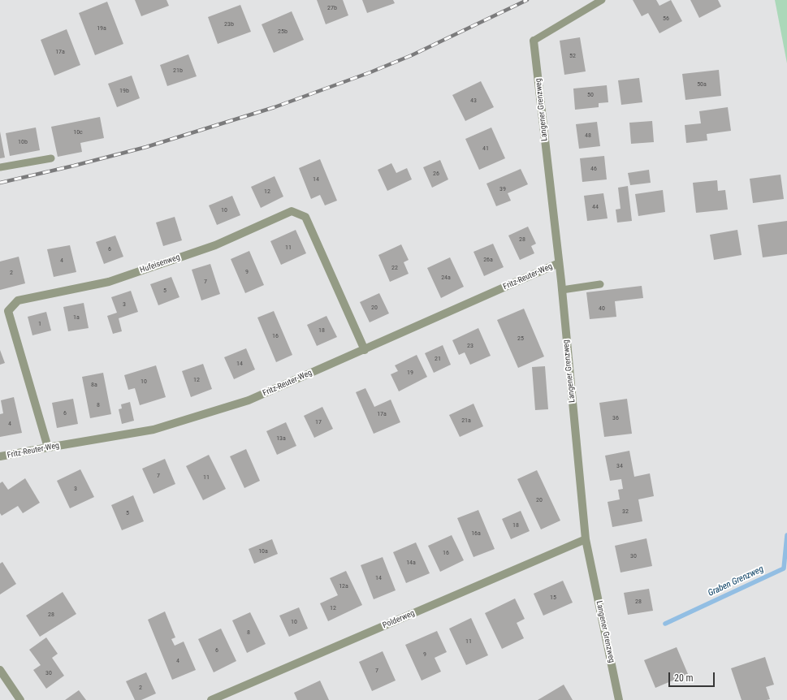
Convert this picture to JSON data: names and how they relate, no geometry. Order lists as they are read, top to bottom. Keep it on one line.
{"streets":{"street":["Langener Grenzweg","Hufeisenweg","Fritz-Reuter-Weg","Polderweg"]},"crossings":[["Langener Grenzweg","Fritz-Reuter-Weg"],["Langener Grenzweg","Polderweg"],["Hufeisenweg","Fritz-Reuter-Weg"]],"water":["Graben Grenzweg"],"house_numbers":["27b","56","23b","19a","25b","17a","52","21b","50a","19b","50","43","10c","48","10b","41","46","26","14","39","12","44","10","28","11","6","26a","4","22","9","2","24a","7","5","3","20","40","1a","1","18","16","25","23","21","14","19","12","10","8a","8","6","17a","36","21a","17","4","13a","34","7","11","3","20","32","5","18","16a","10a","16","30","14a","14","12a","15","28","12","28","10","8","11","6","9","4","7","30","2"],"scale_bar":"20 m"}
